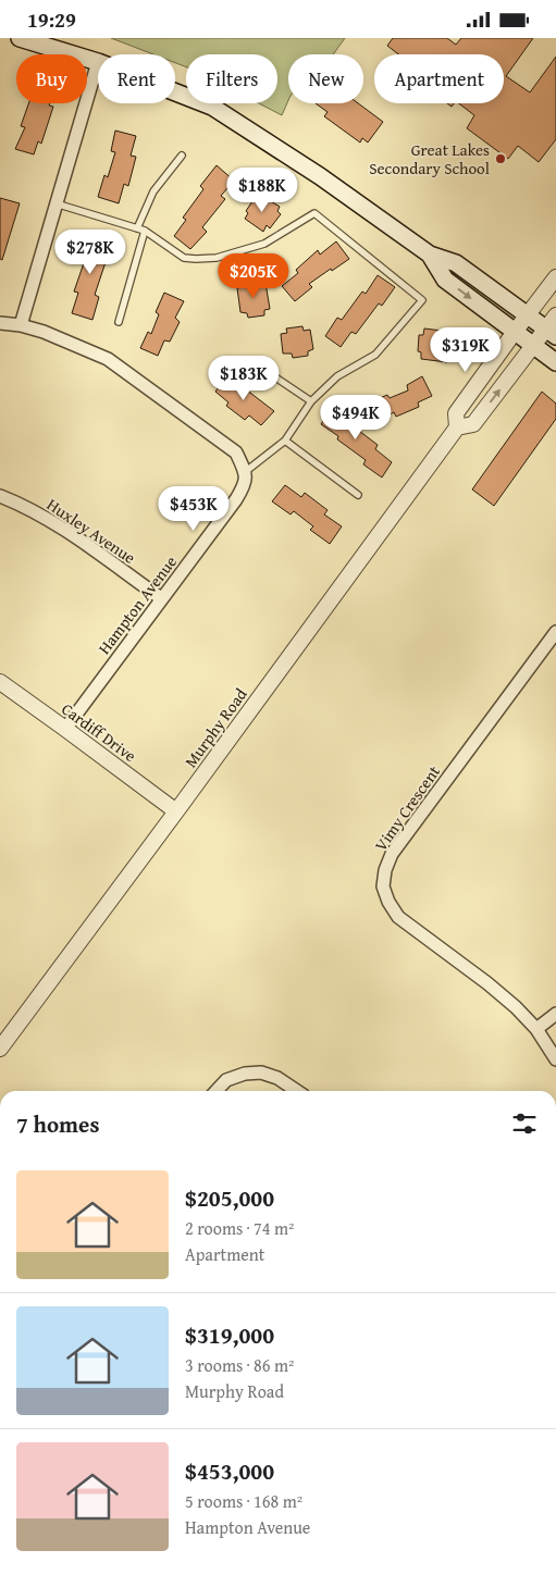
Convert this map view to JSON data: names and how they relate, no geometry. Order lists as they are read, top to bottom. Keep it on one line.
{"streets":{"street":["Huxley Avenue","Hampton Avenue","Murphy Road","Cardiff Drive","Vimy Crescent"]},"crossings":[["Huxley Avenue","Hampton Avenue"],["Hampton Avenue","Cardiff Drive"],["Murphy Road","Cardiff Drive"]],"places":["Great Lakes Secondary School"],"page":{"status":"19:29","chip":["Buy","Rent","Filters","New","Apartment"],"price":["$188K","$278K","$205K","$319K","$183K","$494K","$453K"],"heading":"7 homes","list":[{"name":"$205,000","note":"2 rooms · 74 m² · Apartment"},{"name":"$319,000","note":"3 rooms · 86 m² · Murphy Road"},{"name":"$453,000","note":"5 rooms · 168 m² · Hampton Avenue"}]}}
